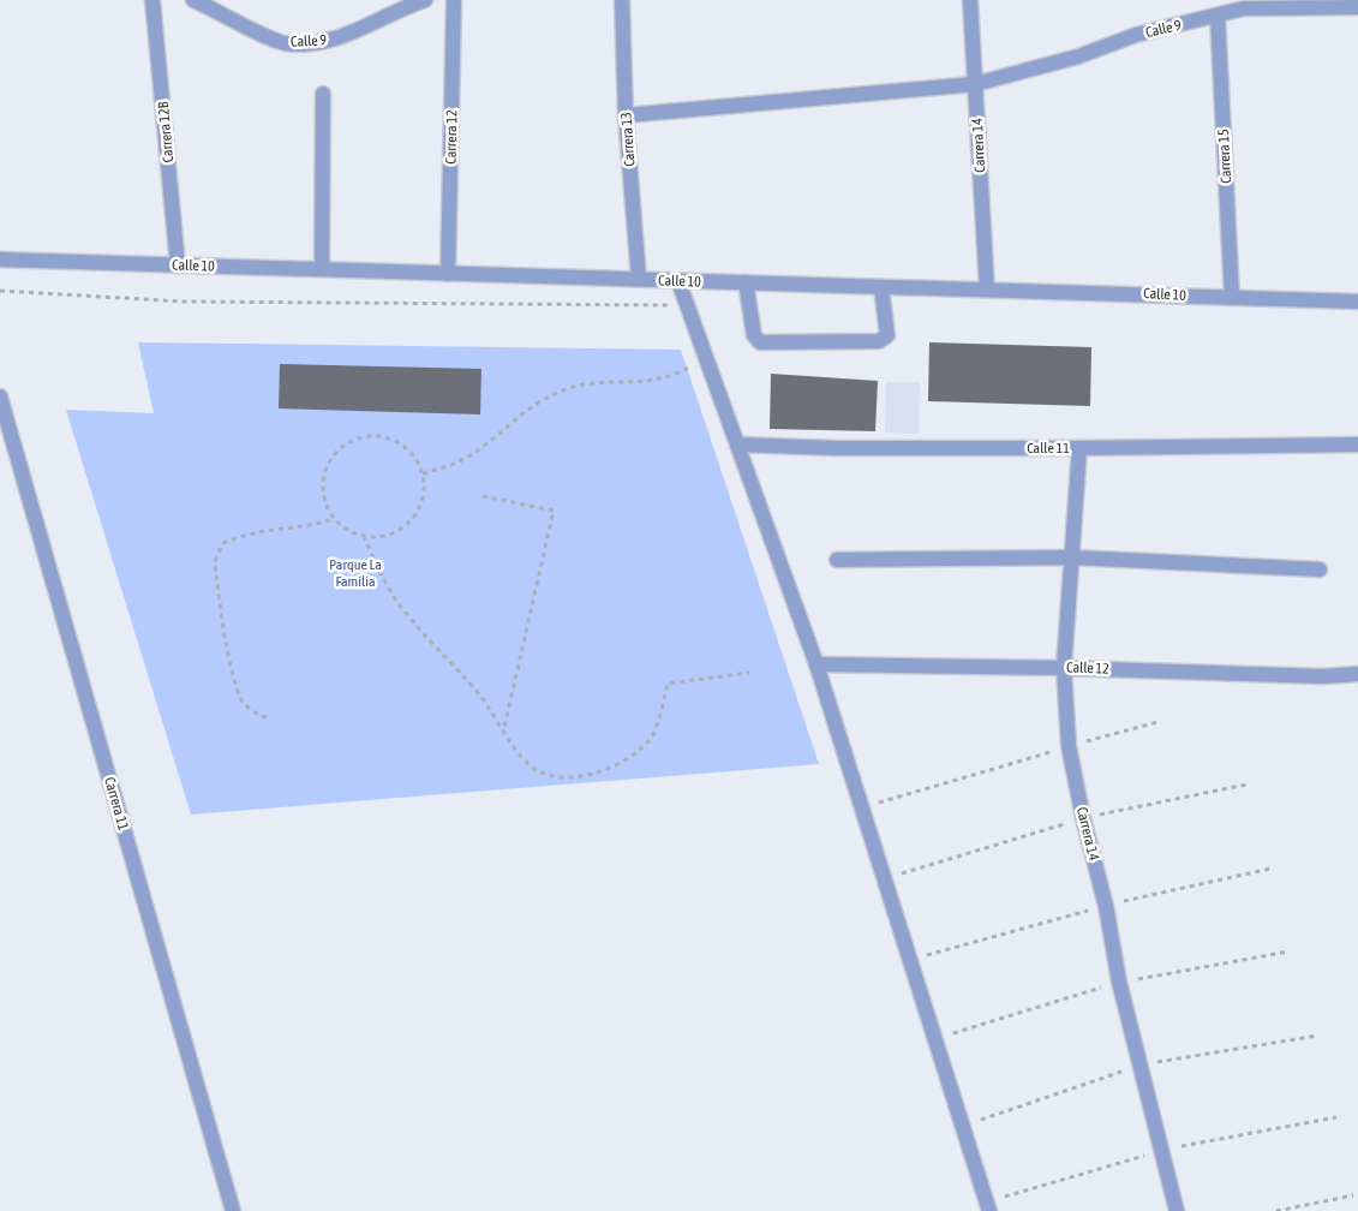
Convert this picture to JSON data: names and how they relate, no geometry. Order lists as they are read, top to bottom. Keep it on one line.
{"streets":{"street":["Calle 9","Carrera 12B","Carrera 12","Carrera 13","Carrera 14","Carrera 15","Calle 10","Calle 11","Calle 12","Carrera 11"]},"crossings":[["Calle 9","Carrera 13"],["Calle 9","Carrera 14"],["Calle 9","Carrera 15"],["Carrera 12B","Calle 10"],["Carrera 12","Calle 10"],["Carrera 13","Calle 10"],["Carrera 14","Calle 10"],["Carrera 14","Calle 11"],["Carrera 14","Calle 12"],["Carrera 15","Calle 10"]],"parks":["Parque La Familia"]}
